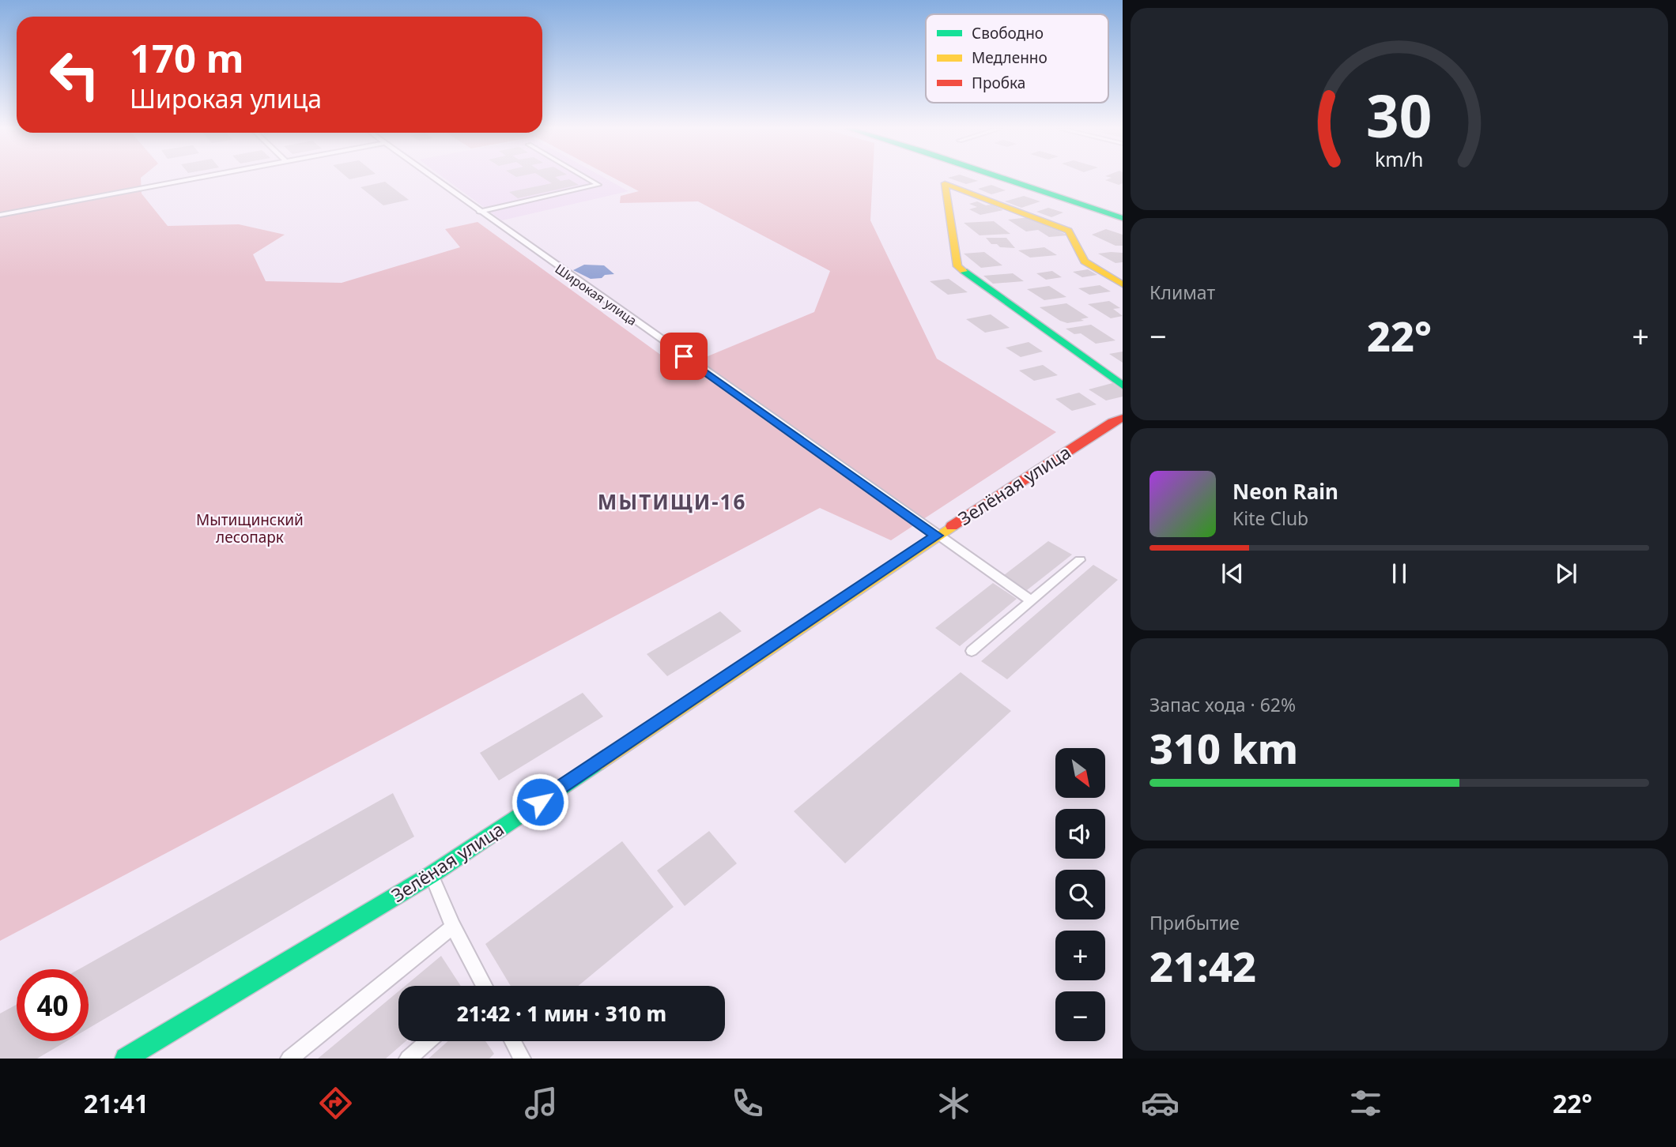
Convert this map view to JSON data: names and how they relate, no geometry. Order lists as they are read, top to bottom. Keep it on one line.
{"streets":{"street":["Зелёная улица"],"lane":["Широкая улица"]},"crossings":[["Широкая улица","Зелёная улица"]],"districts":["МЫТИЩИ-16"],"parks":["Мытищинский лесопарк"],"legend":["Свободно","Медленно","Пробка"],"north":"bottom right","page":{"turn":["170 m","Широкая улица"],"tile":["Климат",["Запас хода · 62%","310 km"],["Прибытие","21:42"]],"heat":["−","22°","+"],"song":["Neon Rain","Kite Club"],"map_buttons":["+","−"],"limit":"40","trip":"21:42 · 1 мин · 310 m","tabs":["21:41","22°"],"gauge":["30","km/h"]}}
